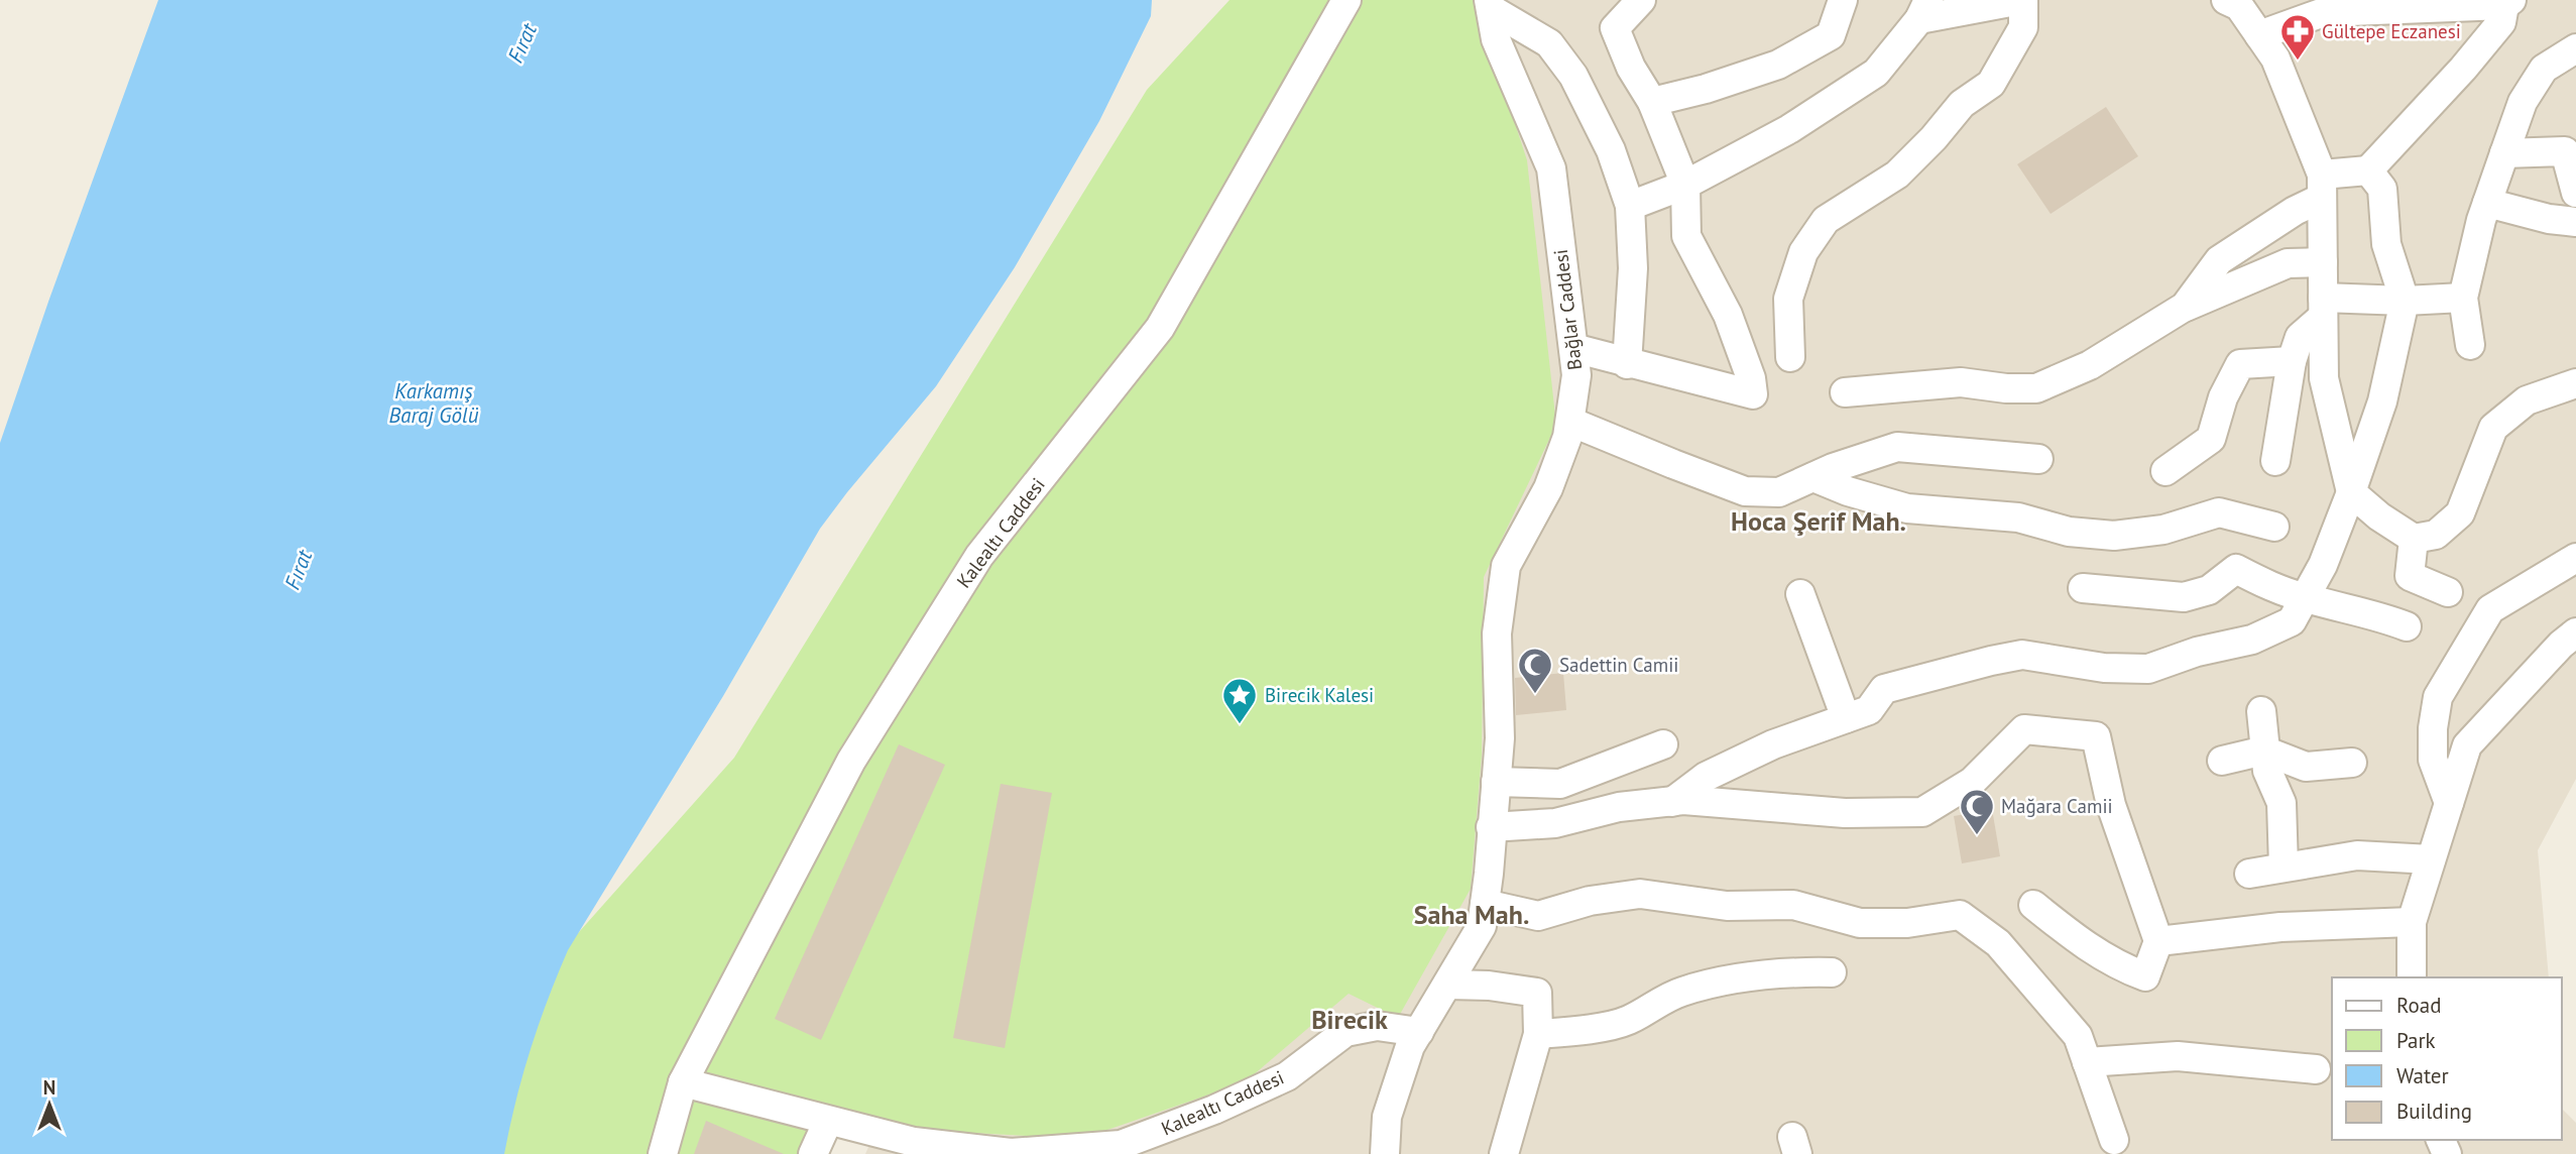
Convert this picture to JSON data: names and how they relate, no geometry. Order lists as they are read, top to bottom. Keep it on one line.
{"streets":{"street":["Bağlar Caddesi","Kalealtı Caddesi"]},"crossings":[["Bağlar Caddesi","Kalealtı Caddesi"]],"districts":["Hoca Şerif Mah.","Saha Mah.","Birecik"],"water":["Fırat","Karkamış Baraj Gölü"],"places":{"pharmacy":["Gültepe Eczanesi"],"mosque":["Sadettin Camii","Mağara Camii"],"place":["Birecik Kalesi"]},"legend":["Road","Park","Water","Building"],"north":"top"}
